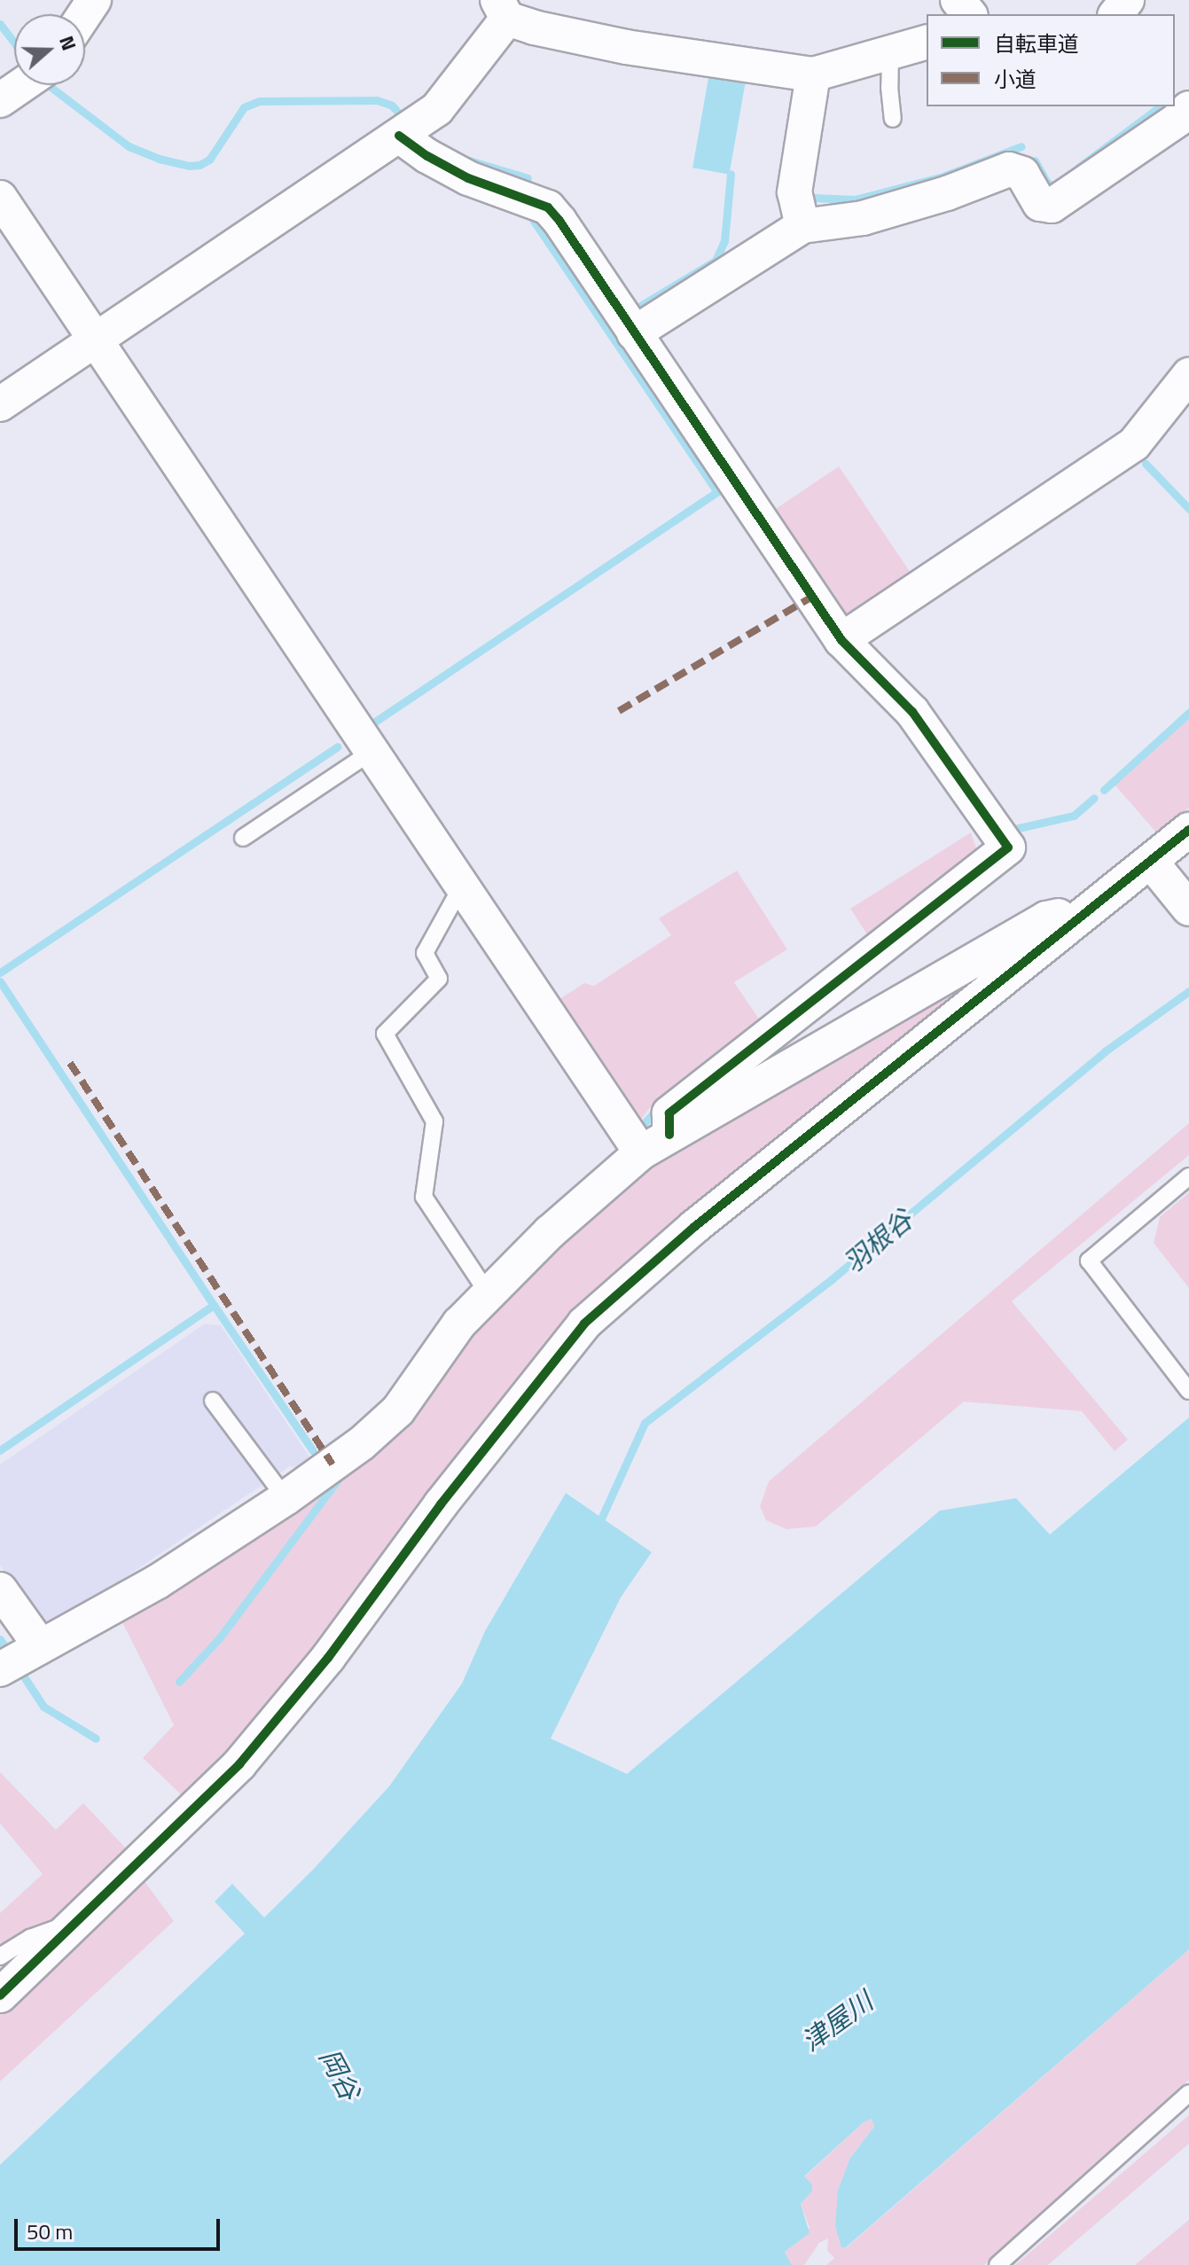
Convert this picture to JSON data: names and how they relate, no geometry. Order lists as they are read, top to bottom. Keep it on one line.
{"water":["羽根谷","津屋川","岡谷"],"legend":["自転車道","小道"],"scale_bar":"50 m","north":"right"}
